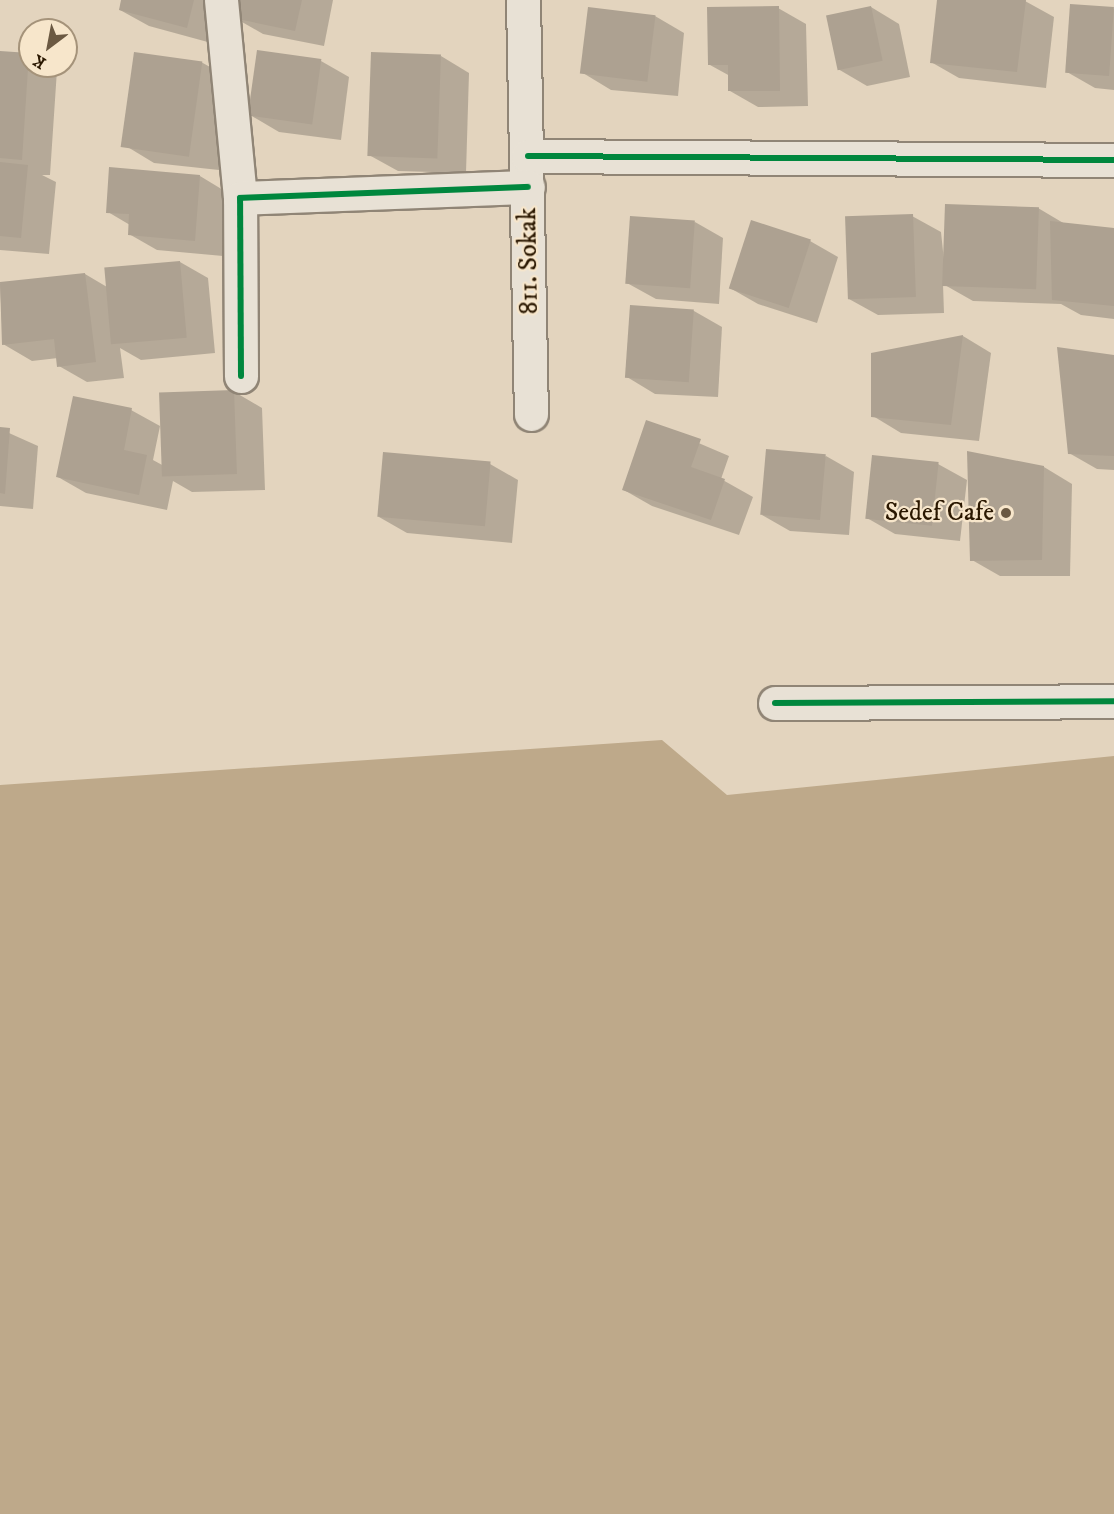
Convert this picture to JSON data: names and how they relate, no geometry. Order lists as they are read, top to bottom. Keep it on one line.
{"streets":{"street":["811. Sokak"]},"places":["Sedef Cafe"],"north":"bottom left"}
